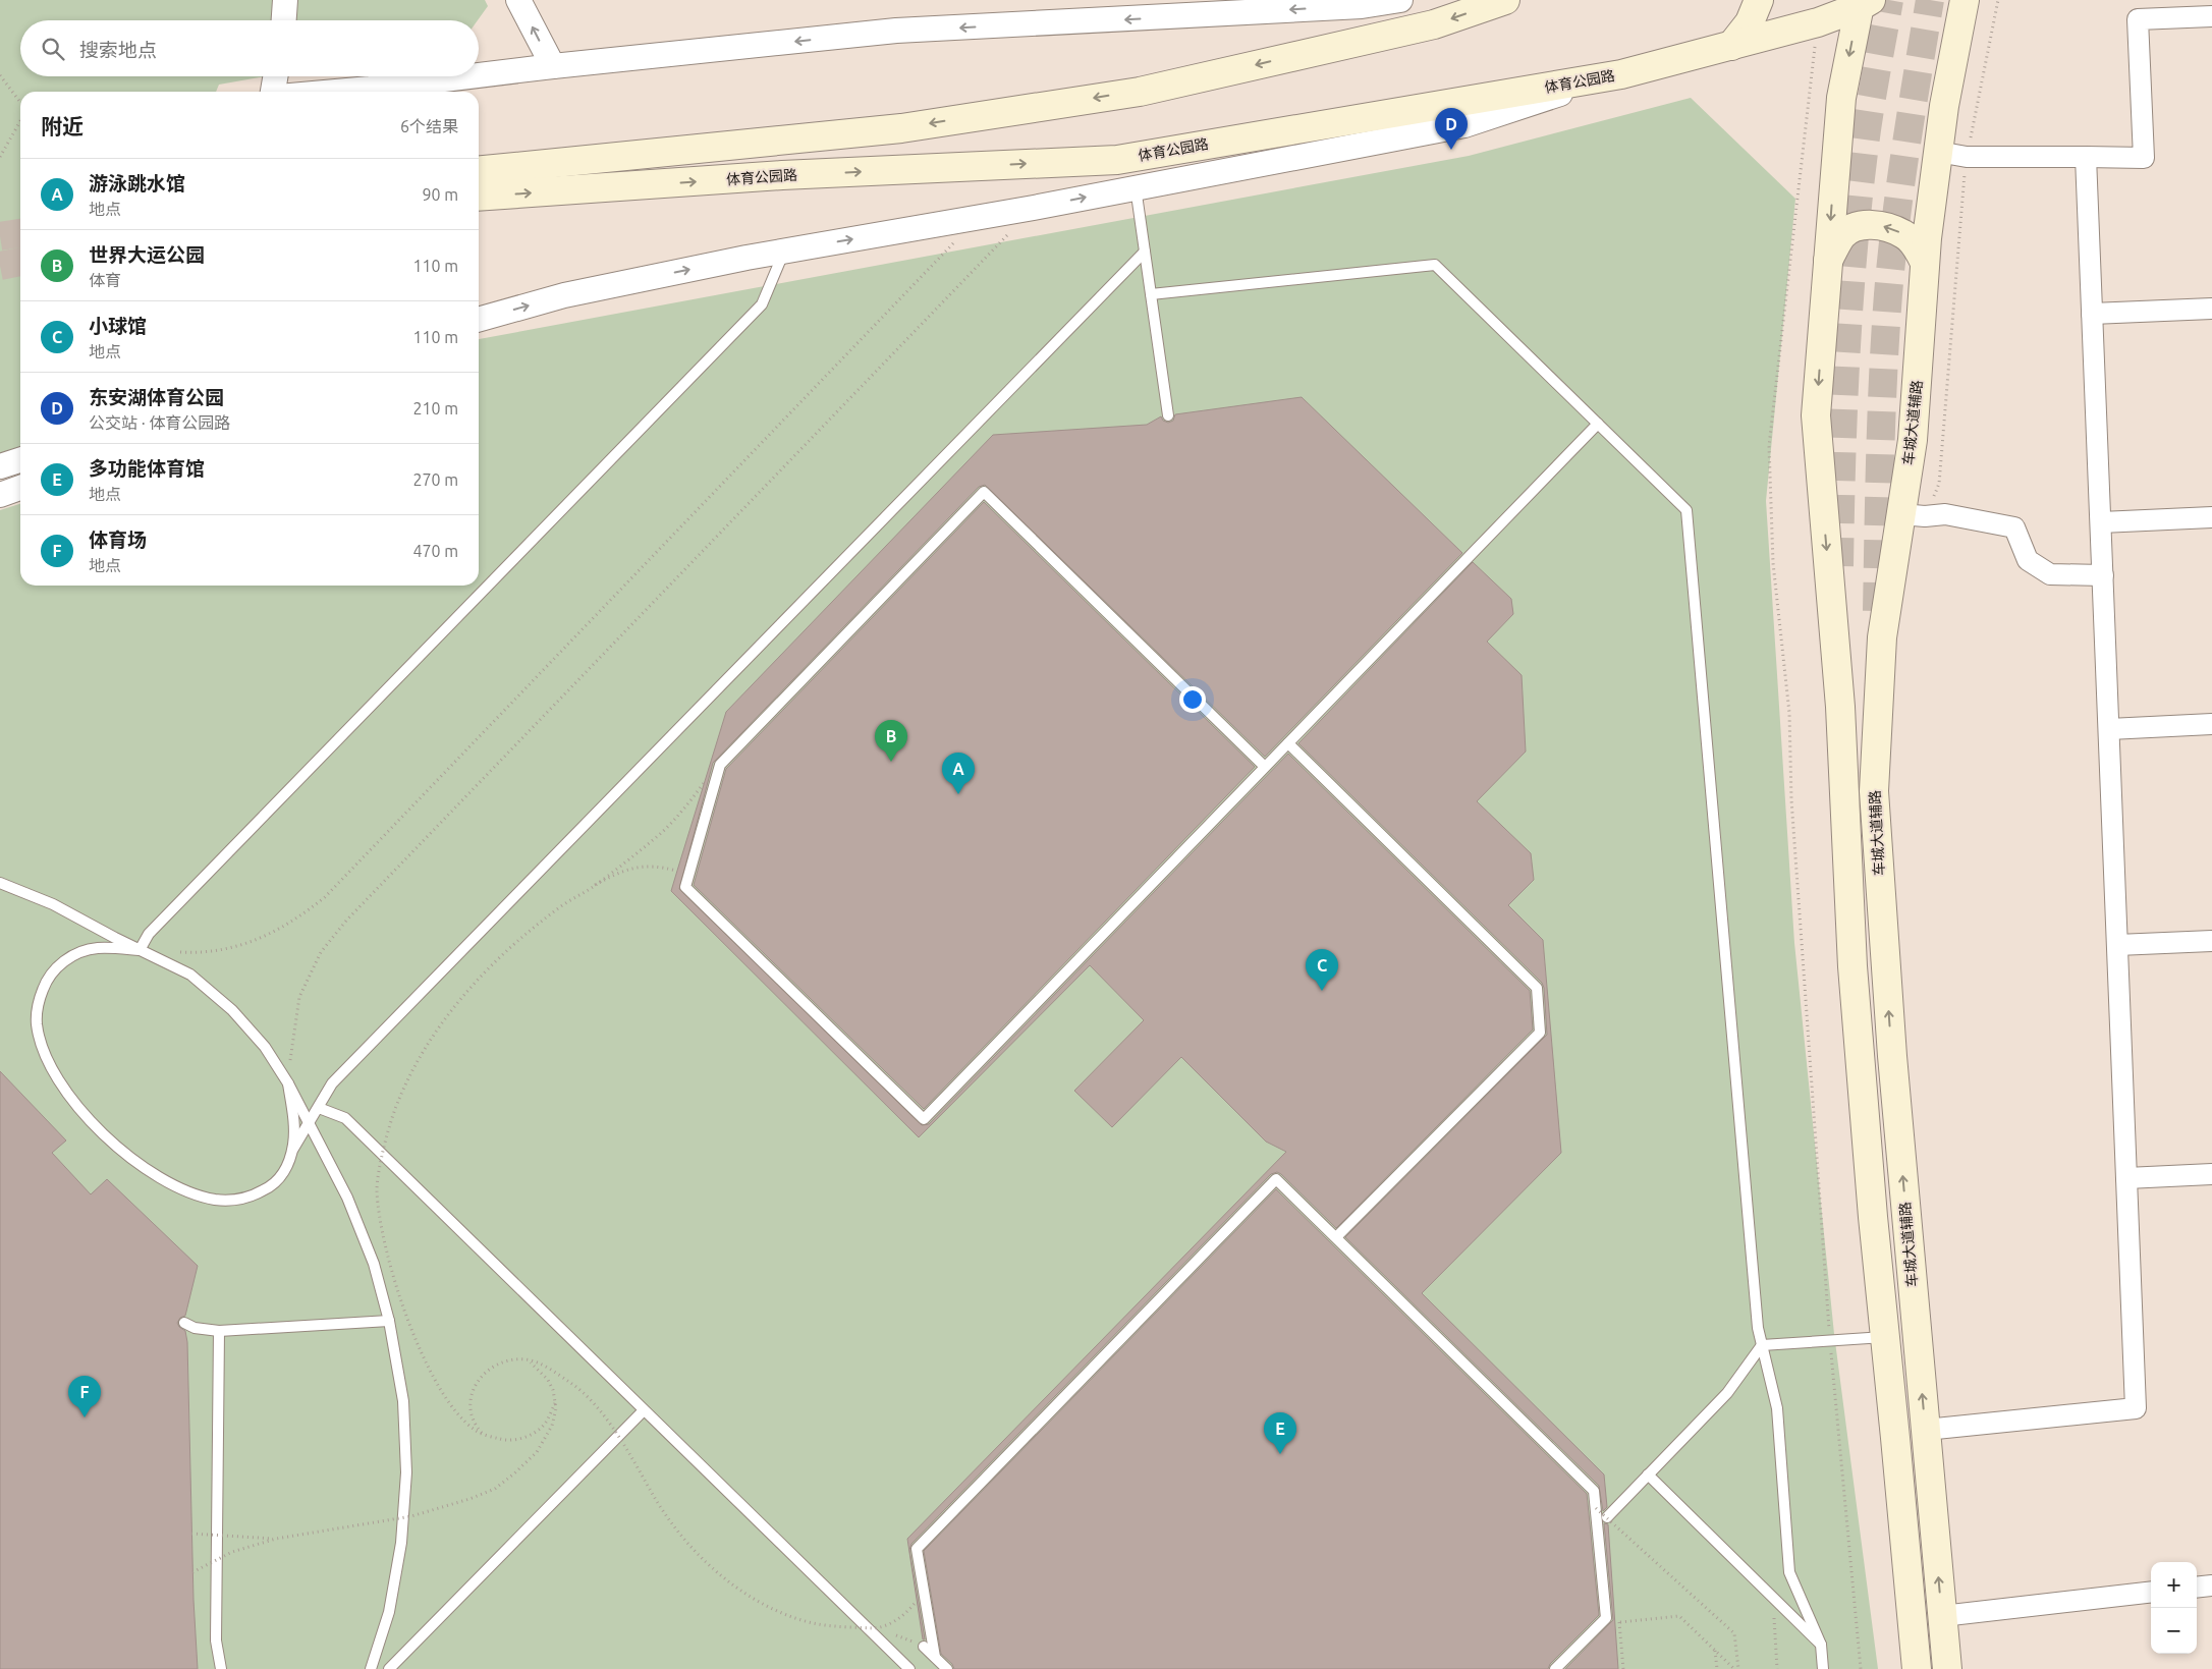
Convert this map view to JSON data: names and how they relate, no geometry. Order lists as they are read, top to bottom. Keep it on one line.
{"streets":{"main road":["体育公园路","车城大道辅路"]},"page":{"search":"搜索地点","heading":["附近","6个结果"],"pins":["D","B","A","C","F","E"],"list":[{"mark":"A","name":"游泳跳水馆","note":"地点","value":"90 m"},{"mark":"B","name":"世界大运公园","note":"体育","value":"110 m"},{"mark":"C","name":"小球馆","note":"地点","value":"110 m"},{"mark":"D","name":"东安湖体育公园","note":"公交站 · 体育公园路","value":"210 m"},{"mark":"E","name":"多功能体育馆","note":"地点","value":"270 m"},{"mark":"F","name":"体育场","note":"地点","value":"470 m"}],"map_buttons":["+","−"]}}
